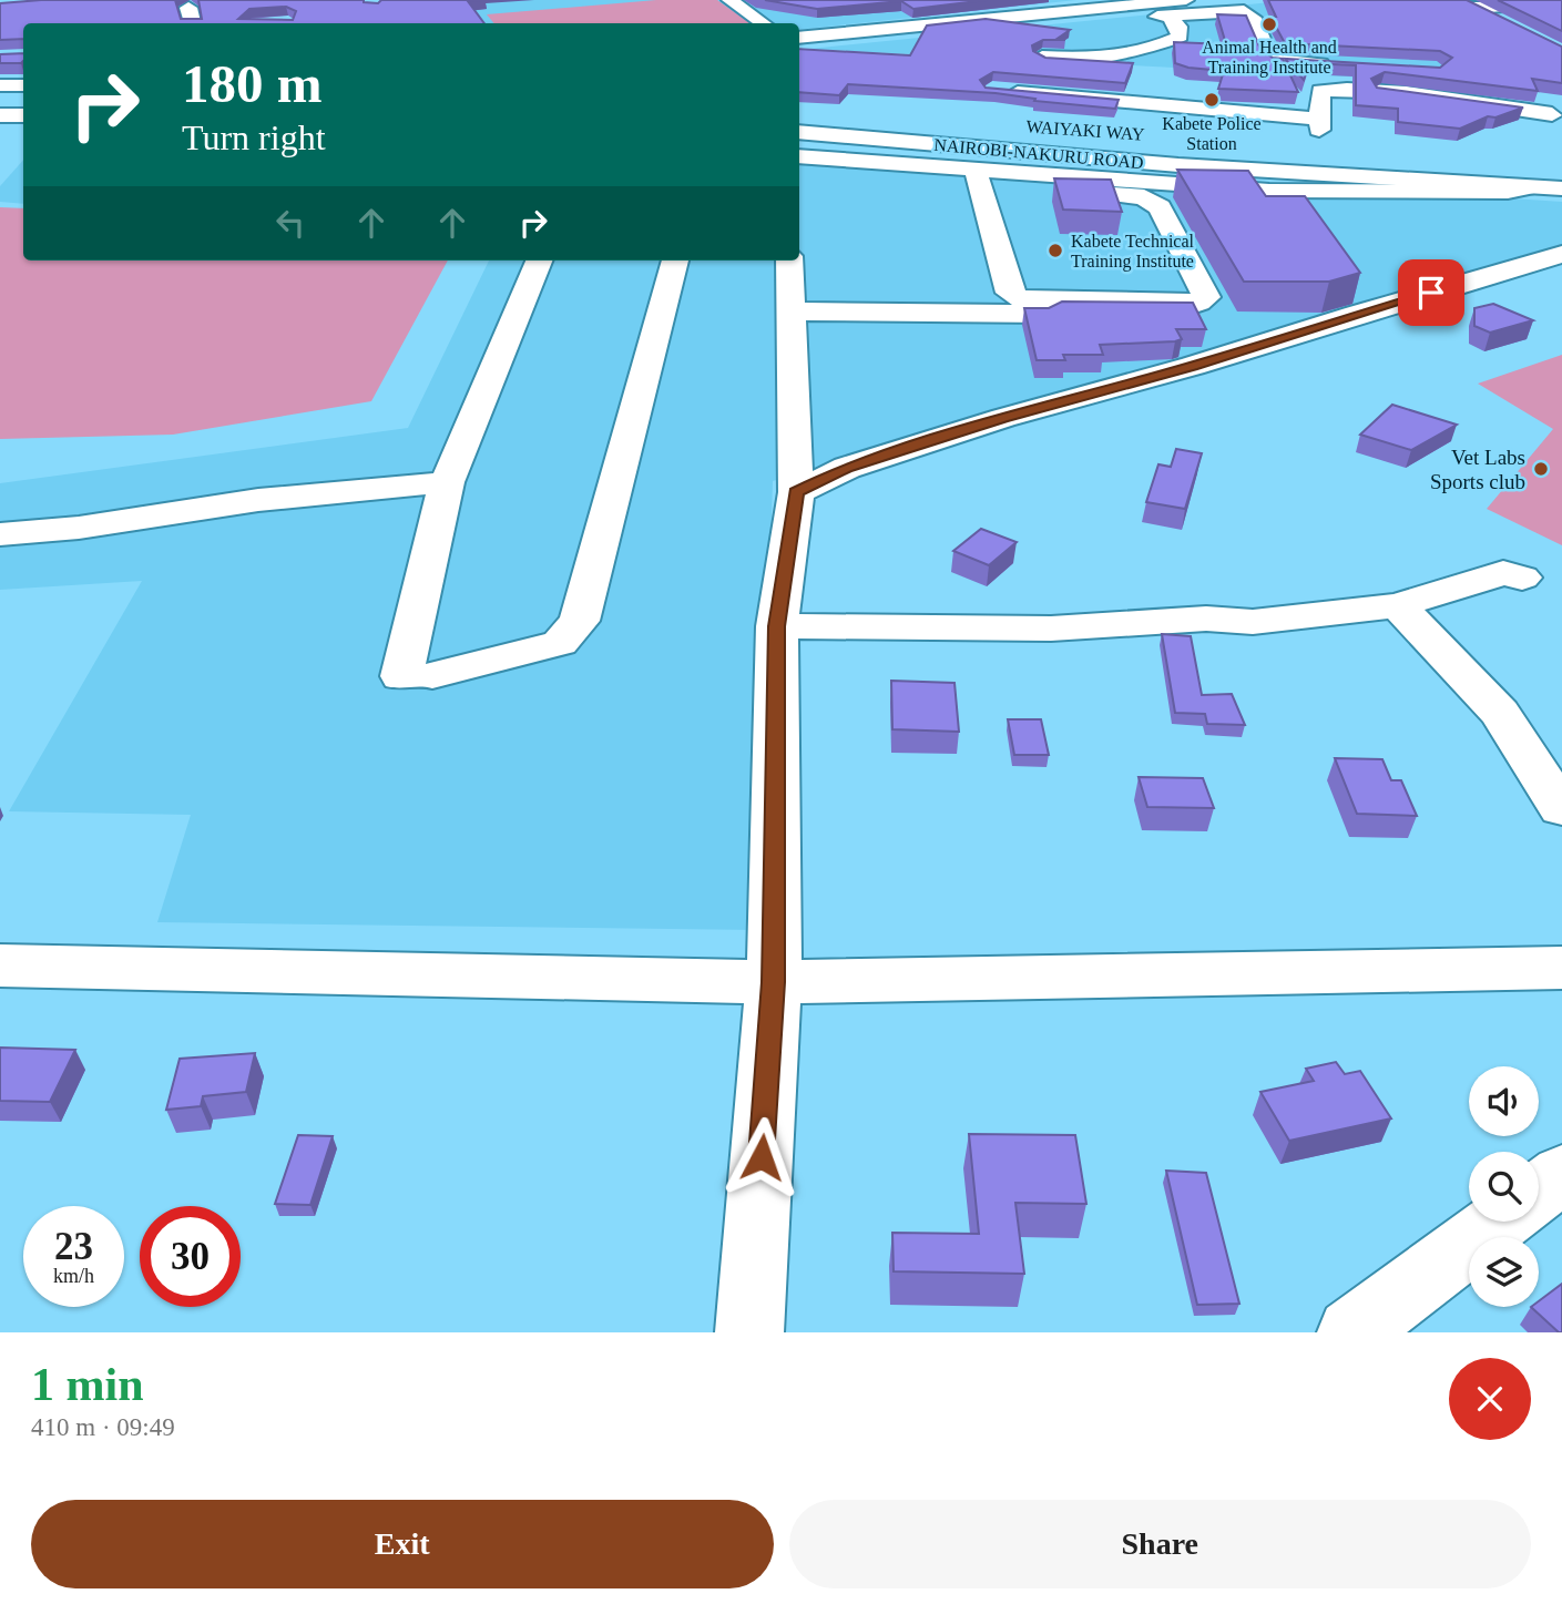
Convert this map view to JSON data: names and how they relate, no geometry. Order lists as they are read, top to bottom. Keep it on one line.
{"streets":{"main road":["NAIROBI-NAKURU ROAD"]},"places":["Animal Health and Training Institute","Kabete Police Station","Kabete Technical Training Institute","Vet Labs Sports club"],"page":{"turn":["180 m","Turn right"],"speed":"23 km/h","limit":"30","heading":["1 min","410 m · 09:49"],"buttons":["Exit","Share"]}}
